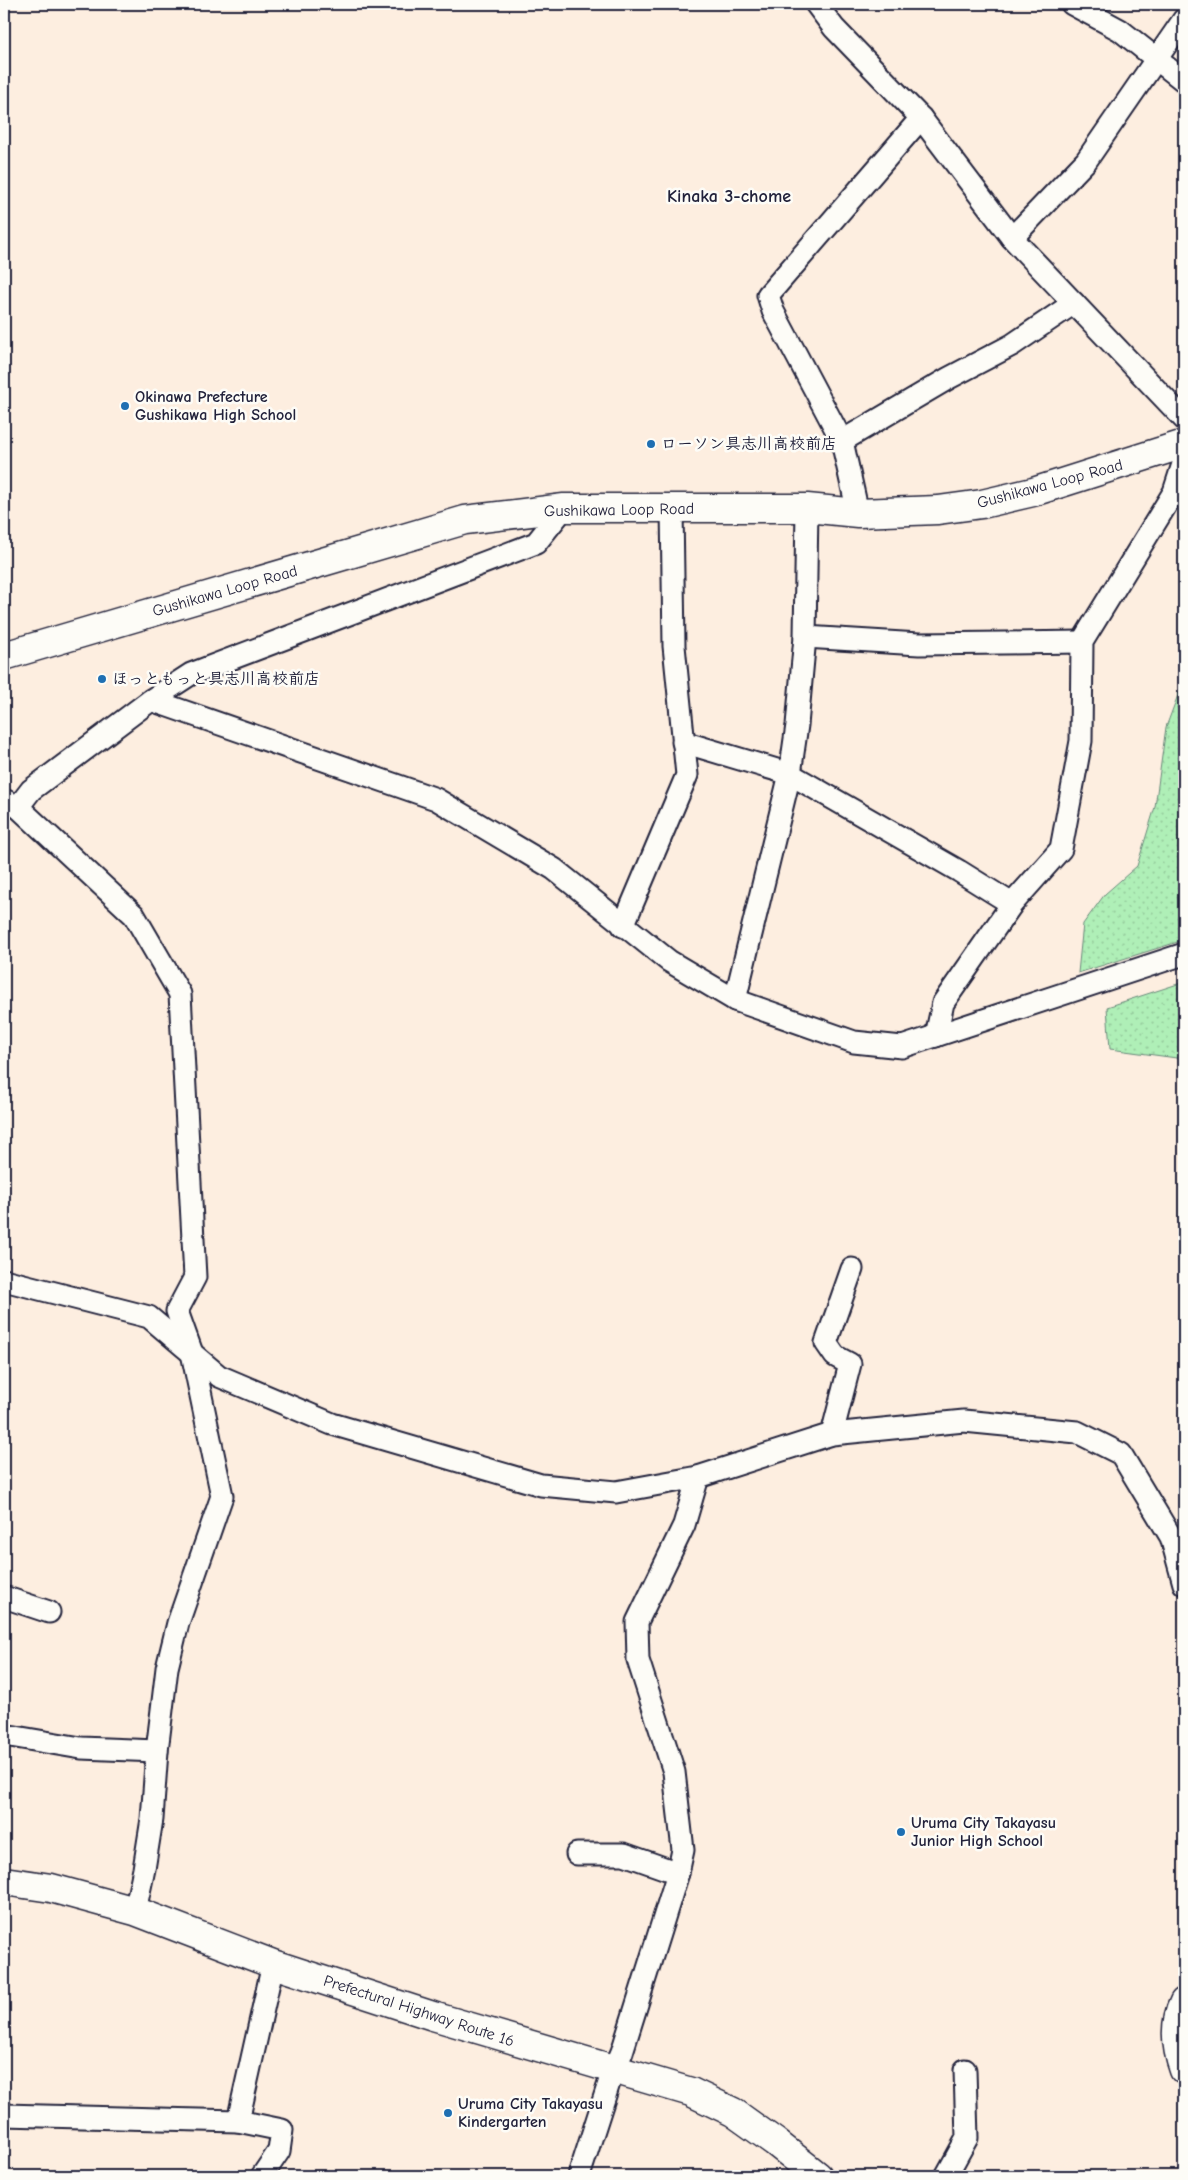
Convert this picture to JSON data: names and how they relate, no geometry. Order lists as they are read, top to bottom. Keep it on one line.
{"streets":{"main road":["Gushikawa Loop Road","Prefectural Highway Route 16"]},"districts":["Kinaka 3-chome"],"places":["Okinawa Prefecture Gushikawa High School","ローソン具志川高校前店","ほっともっと具志川高校前店","Uruma City Takayasu Junior High School","Uruma City Takayasu Kindergarten"]}
